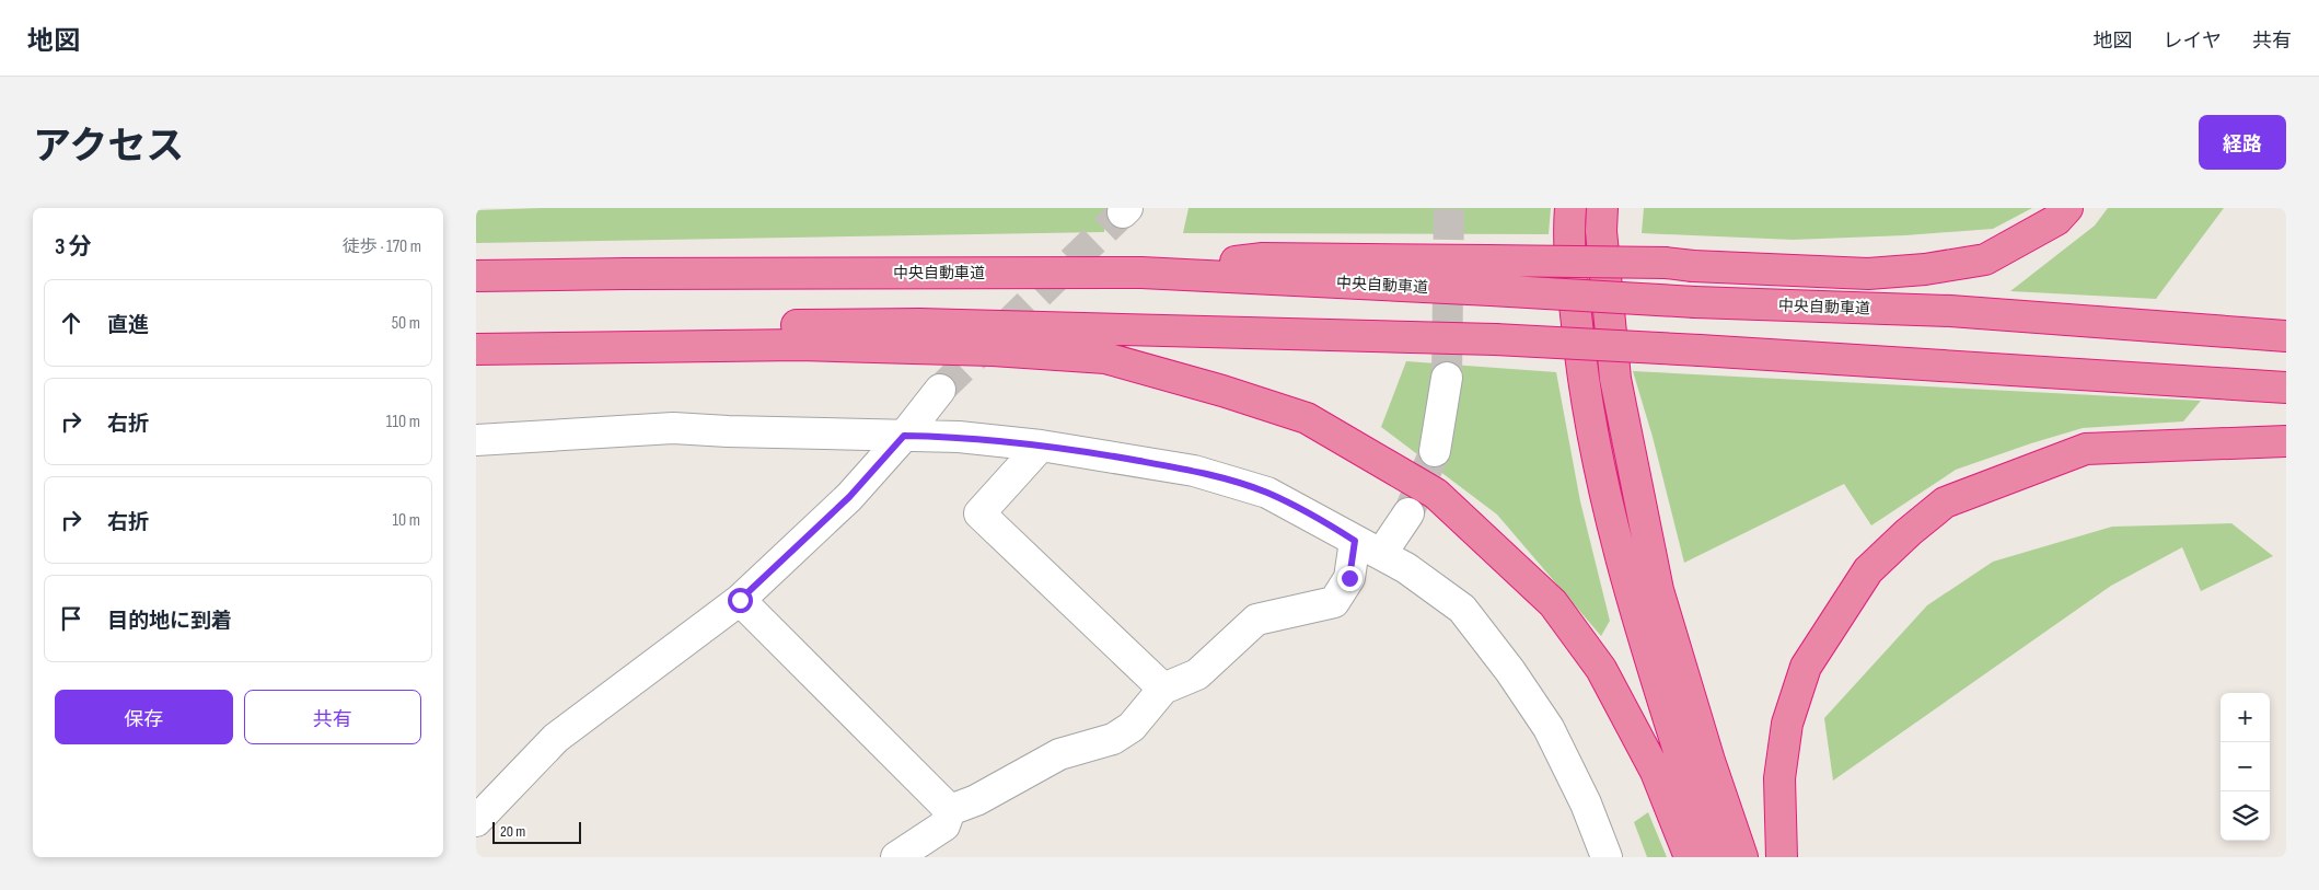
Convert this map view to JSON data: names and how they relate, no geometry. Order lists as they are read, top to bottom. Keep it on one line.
{"streets":{"highway":["中央自動車道"]},"scale_bar":"20 m","page":{"header":"地図","nav":["地図","レイヤ","共有"],"title":"アクセス","buttons":["経路",["保存","共有"]],"heading":["3 分","徒歩 · 170 m"],"list":[["直進","50 m"],["右折","110 m"],["右折","10 m"],"目的地に到着"],"map_buttons":["+","−"],"scale":"20 m"}}
